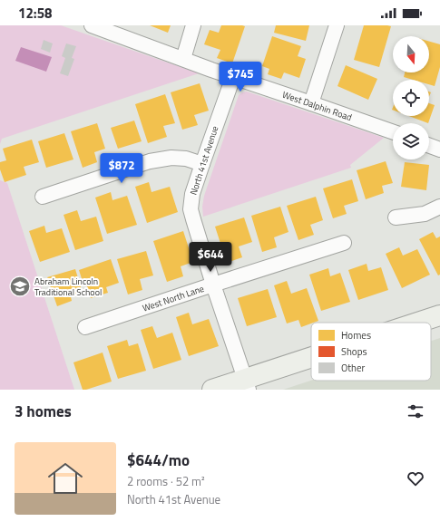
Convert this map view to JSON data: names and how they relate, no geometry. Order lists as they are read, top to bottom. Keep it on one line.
{"streets":{"street":["West Dalphin Road","North 41st Avenue","West North Lane"]},"crossings":[["West Dalphin Road","North 41st Avenue"],["North 41st Avenue","West North Lane"]],"places":{"school or university":["Abraham Lincoln Traditional School"]},"legend":["Homes","Shops","Other"],"north":"bottom","page":{"status":"12:58","price":["$745","$872","$644"],"heading":"3 homes","list":[{"name":"$644/mo","note":"2 rooms · 52 m² · North 41st Avenue"}]}}
